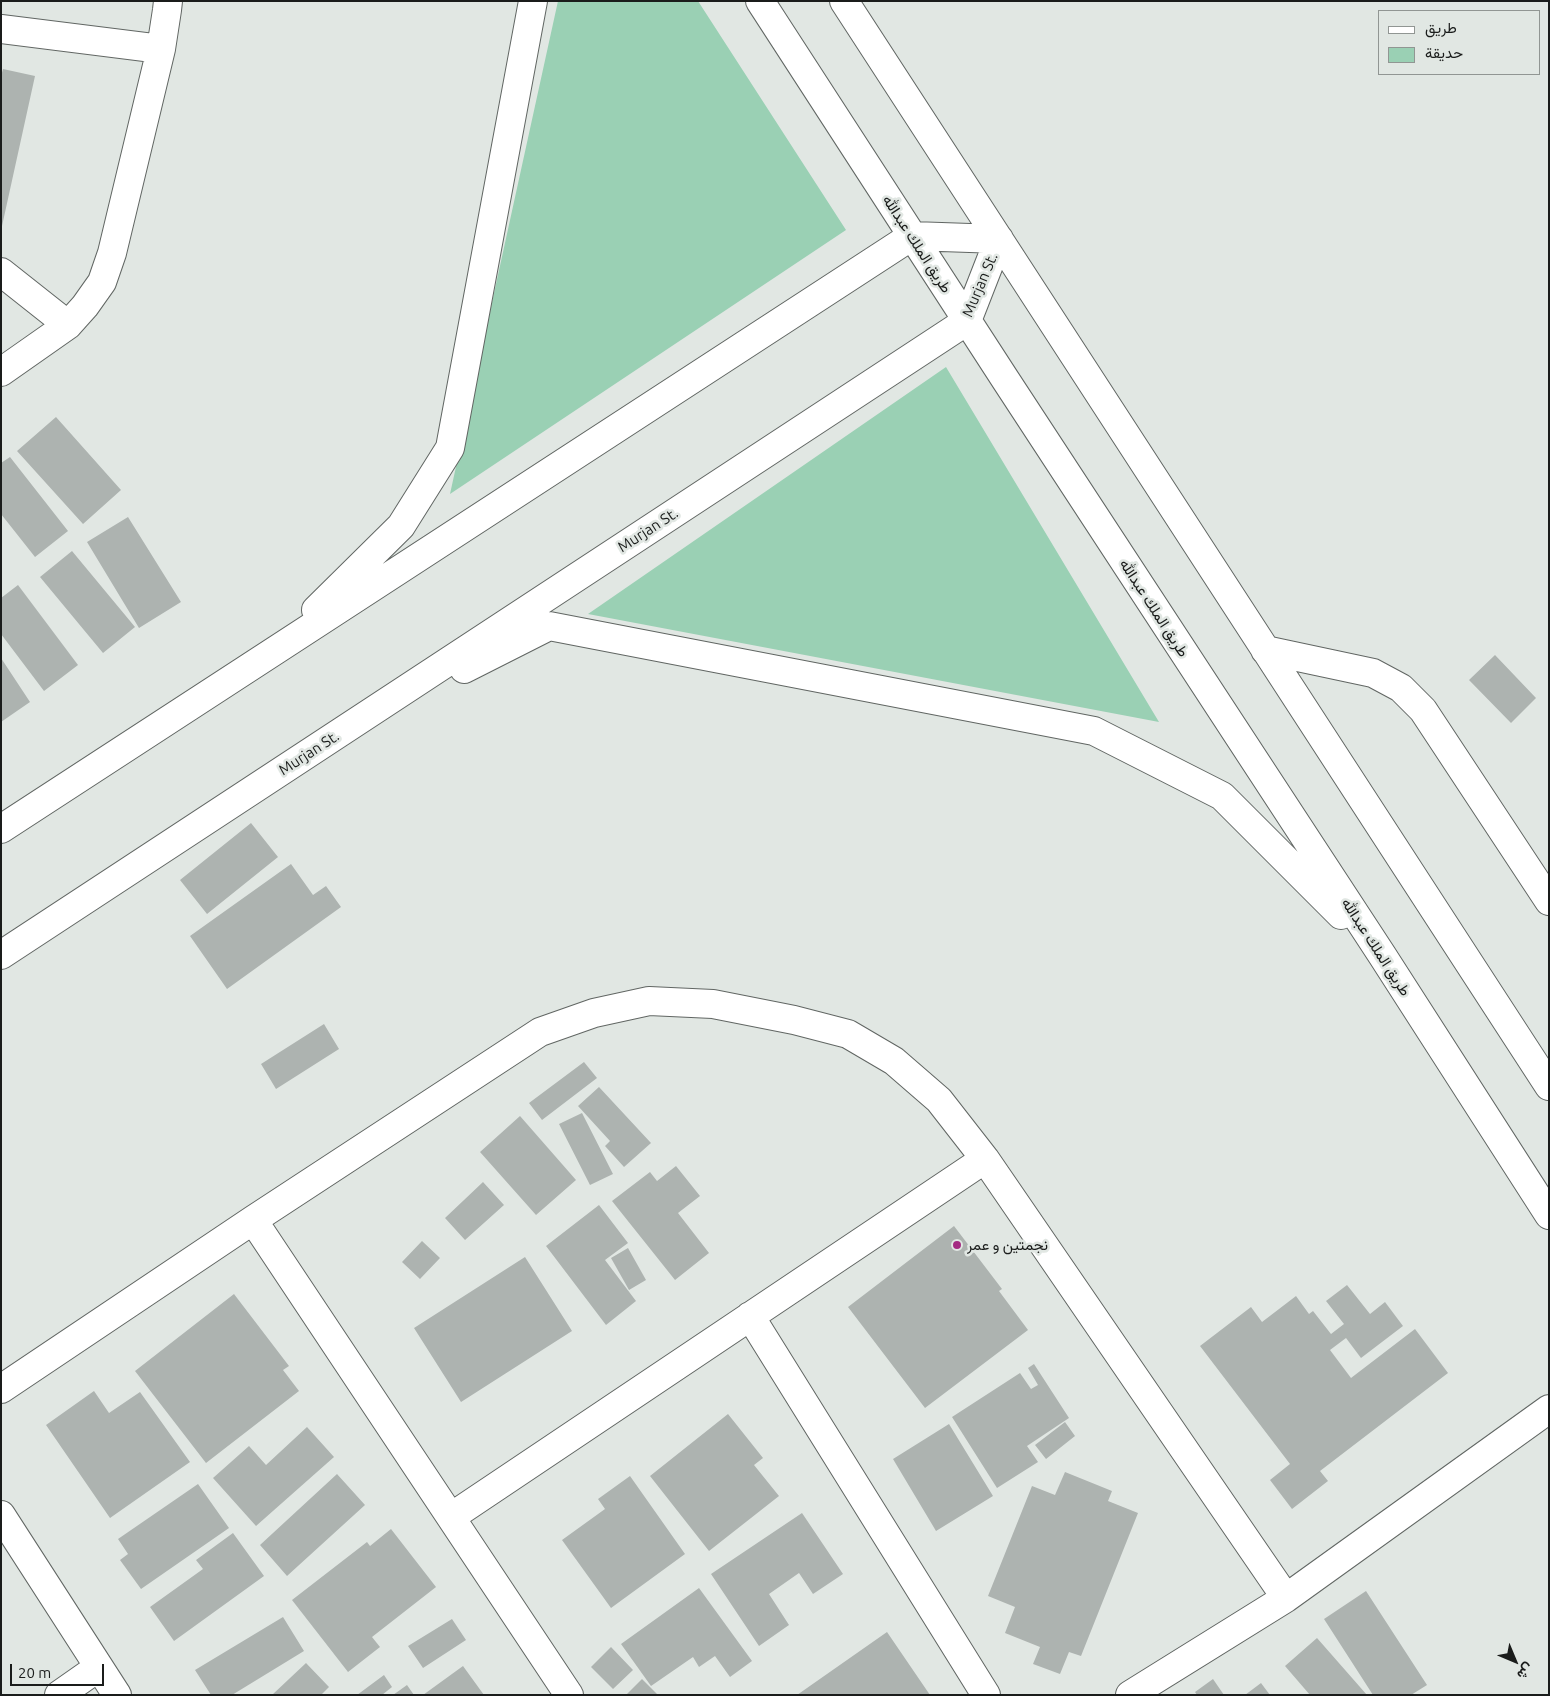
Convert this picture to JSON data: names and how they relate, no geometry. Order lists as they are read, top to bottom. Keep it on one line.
{"streets":{"street":["طريق الملك عبدالله","Murjan St."]},"crossings":[["طريق الملك عبدالله","Murjan St."]],"places":["نجمتين و عمر"],"legend":["طريق","حديقة"],"scale_bar":"20 m","north":"bottom right"}
